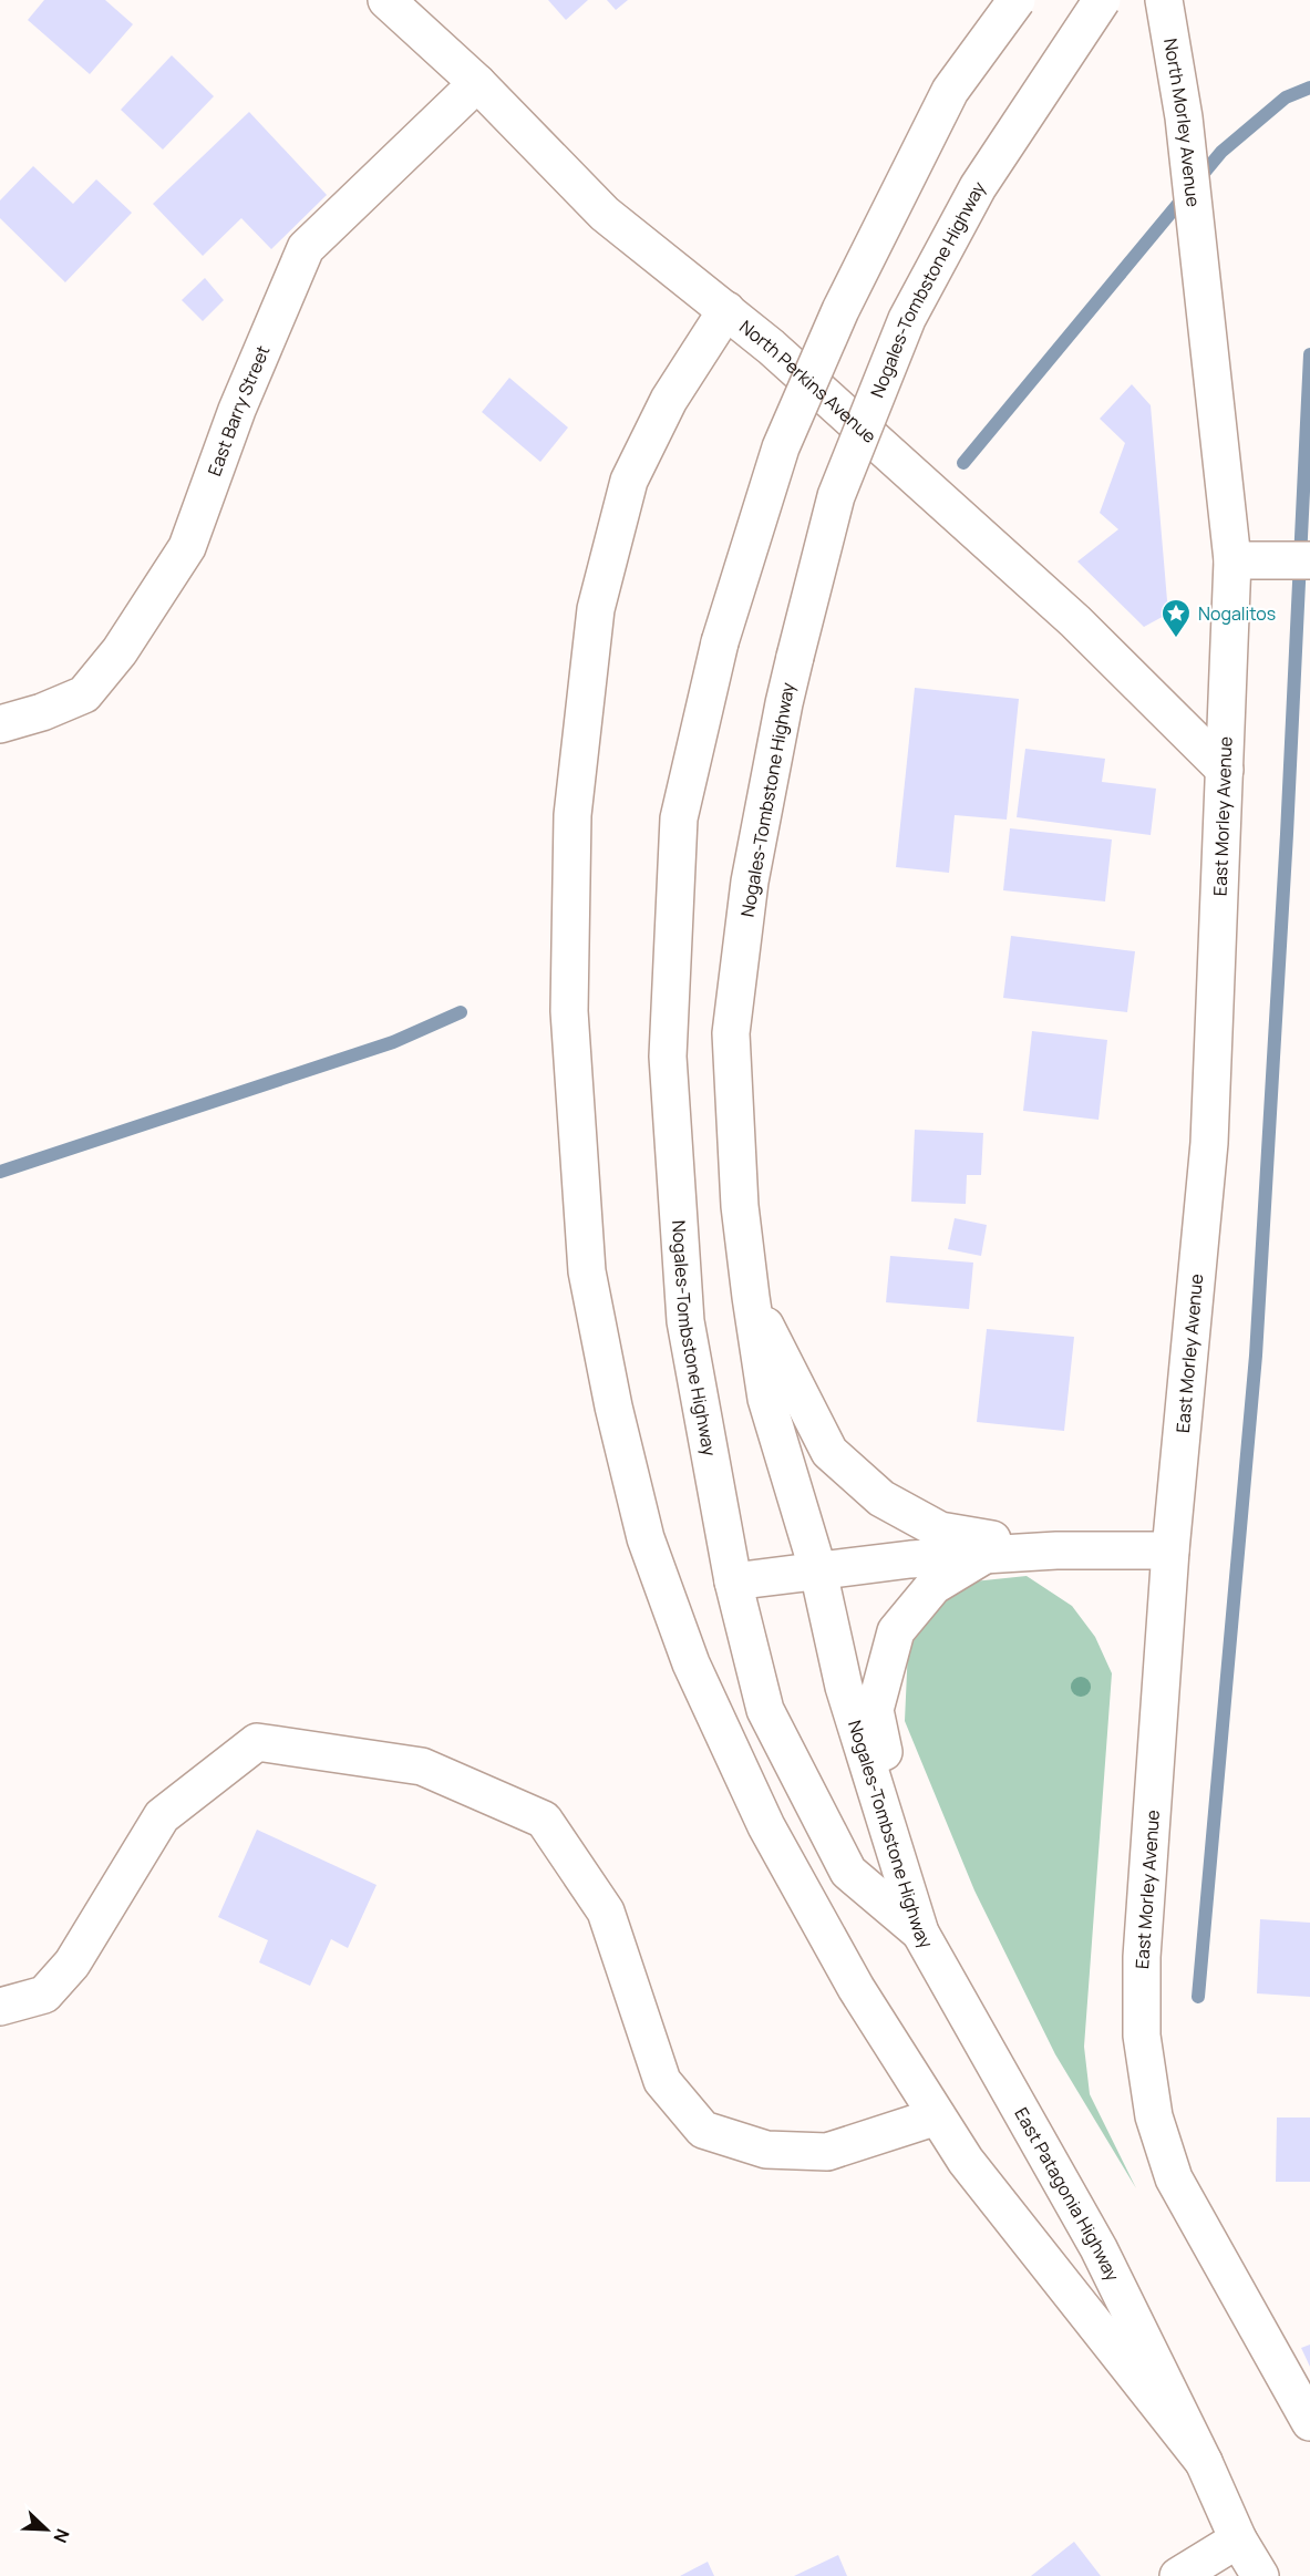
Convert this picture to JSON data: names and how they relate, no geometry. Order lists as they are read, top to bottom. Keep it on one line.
{"streets":{"main road":["North Morley Avenue","Nogales-Tombstone Highway","North Perkins Avenue","East Barry Street","East Morley Avenue","East Patagonia Highway"]},"crossings":[["North Morley Avenue","East Morley Avenue"],["Nogales-Tombstone Highway","East Patagonia Highway"],["North Perkins Avenue","East Barry Street"],["North Perkins Avenue","East Morley Avenue"]],"places":{"place":["Nogalitos"]},"north":"bottom right"}
